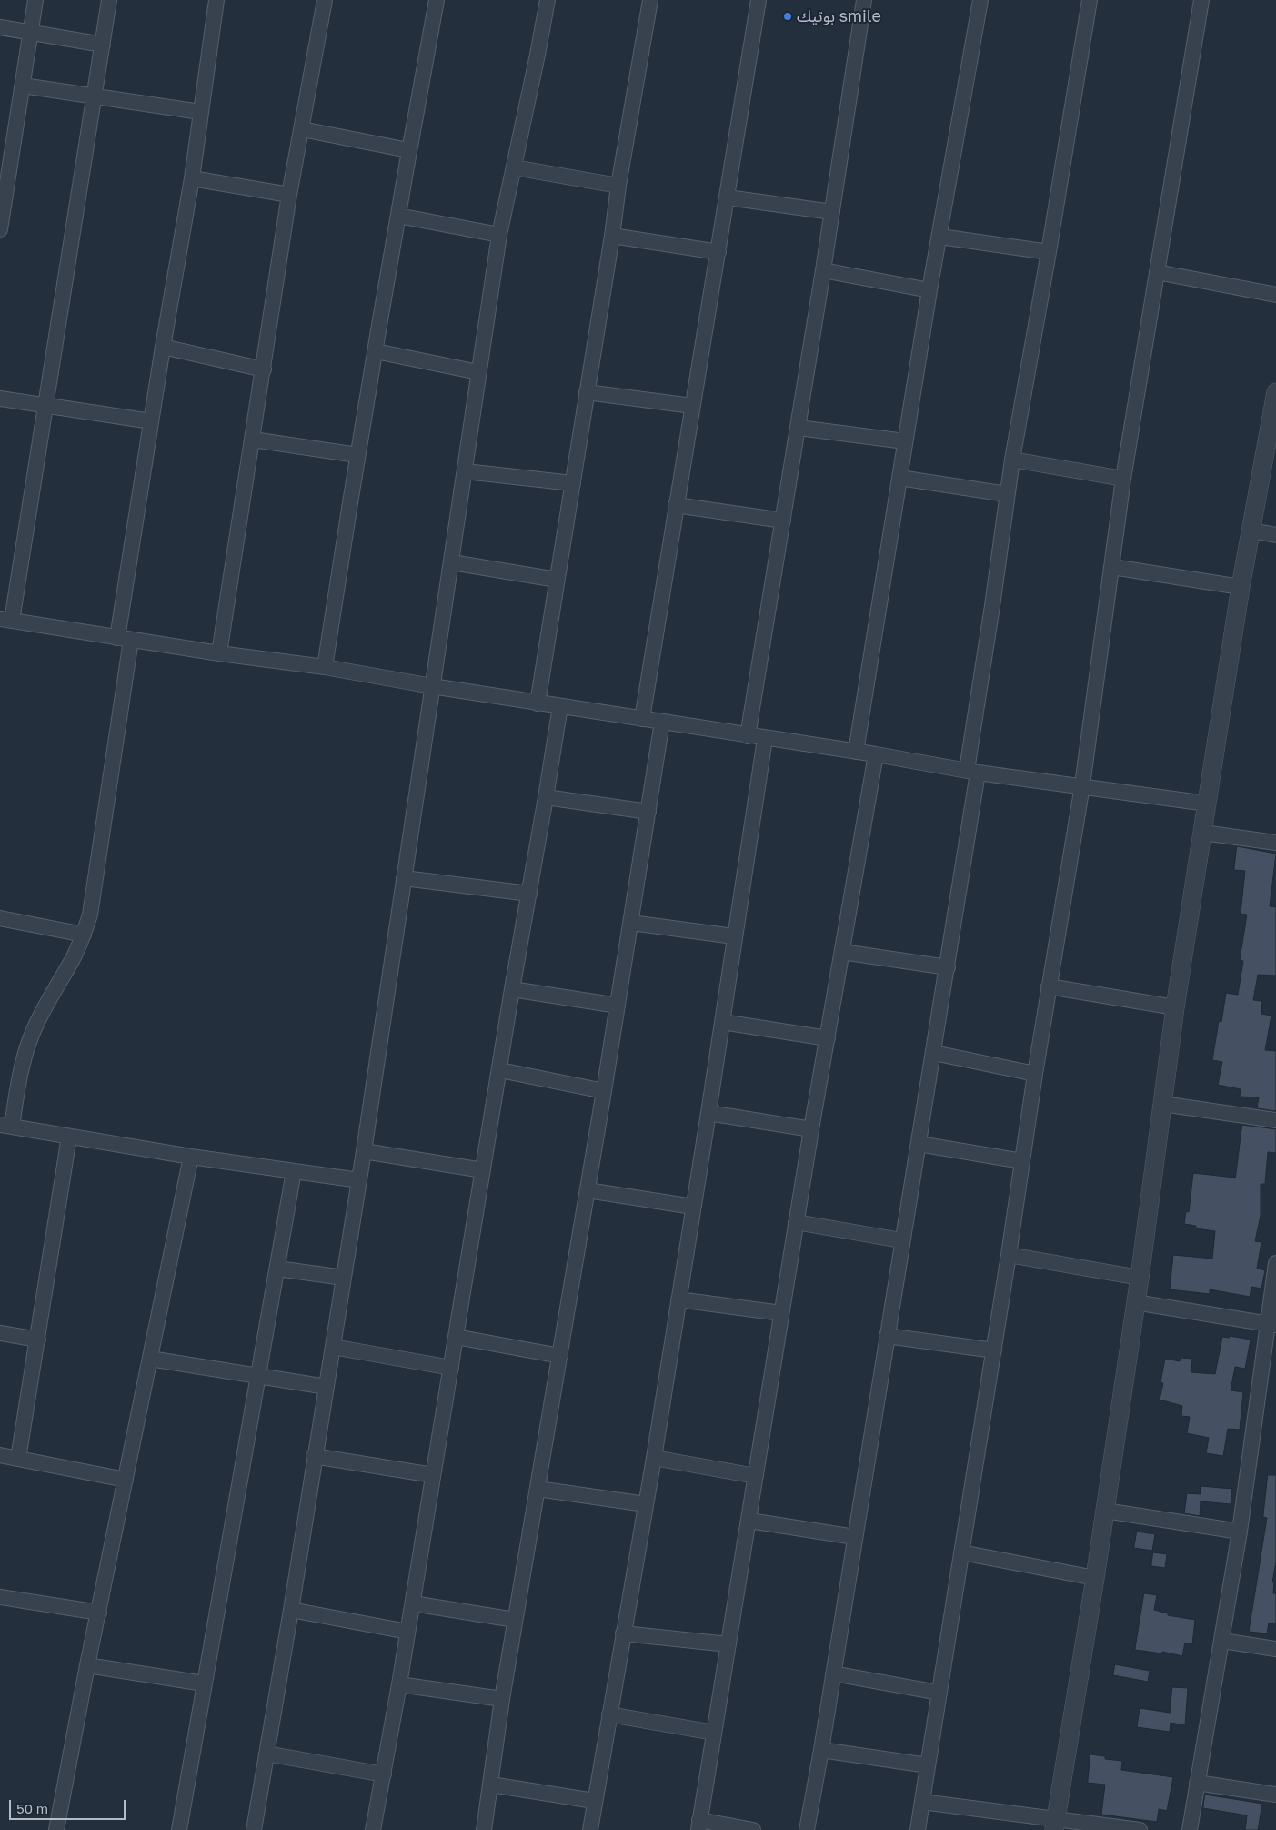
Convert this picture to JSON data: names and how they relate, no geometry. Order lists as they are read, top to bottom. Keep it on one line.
{"places":["بوتيك smile"],"scale_bar":"50 m"}
